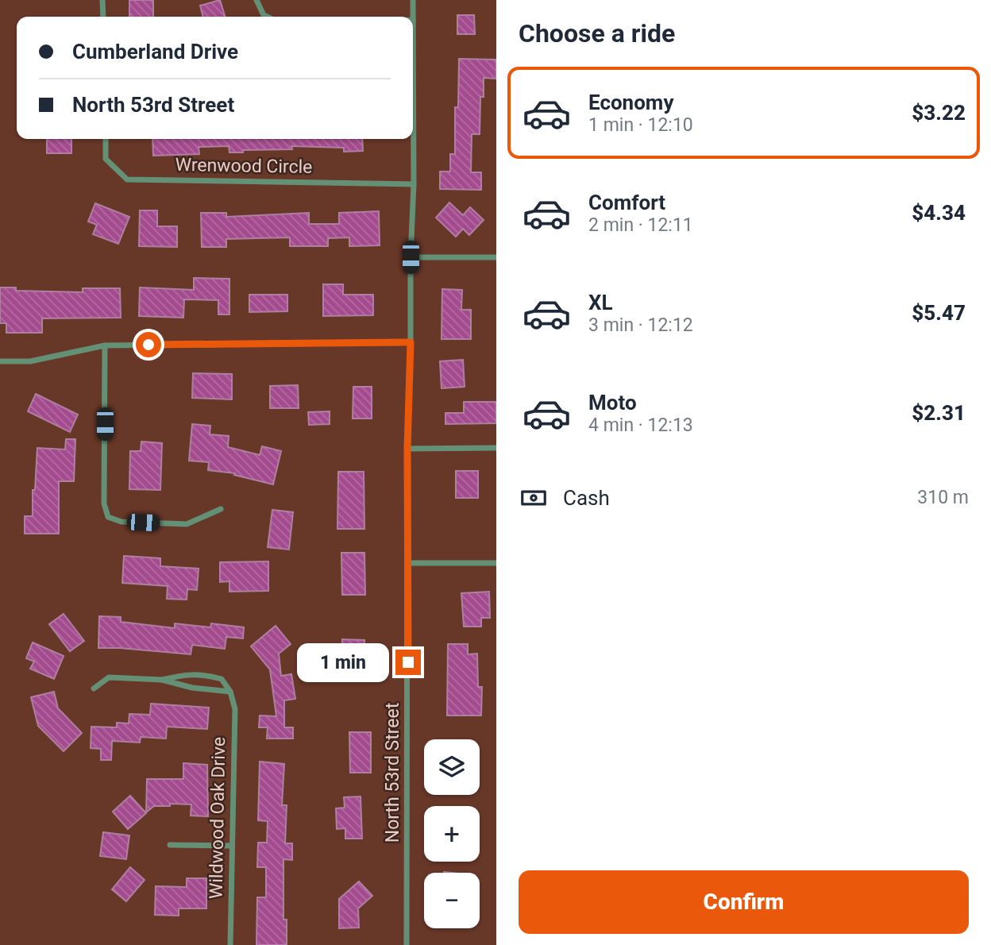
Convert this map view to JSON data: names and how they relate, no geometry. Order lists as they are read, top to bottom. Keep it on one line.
{"streets":{"street":["Wrenwood Circle","North 53rd Street","Wildwood Oak Drive"]},"crossings":[["Wrenwood Circle","North 53rd Street"]],"page":{"heading":"Choose a ride","banner":["Cumberland Drive","North 53rd Street"],"list":[{"name":"Economy","note":"1 min · 12:10","value":"$3.22"},{"name":"Comfort","note":"2 min · 12:11","value":"$4.34"},{"name":"XL","note":"3 min · 12:12","value":"$5.47"},{"name":"Moto","note":"4 min · 12:13","value":"$2.31"}],"pay":["Cash","310 m"],"bubble":"1 min","map_buttons":["+","−"],"buttons":"Confirm"}}
